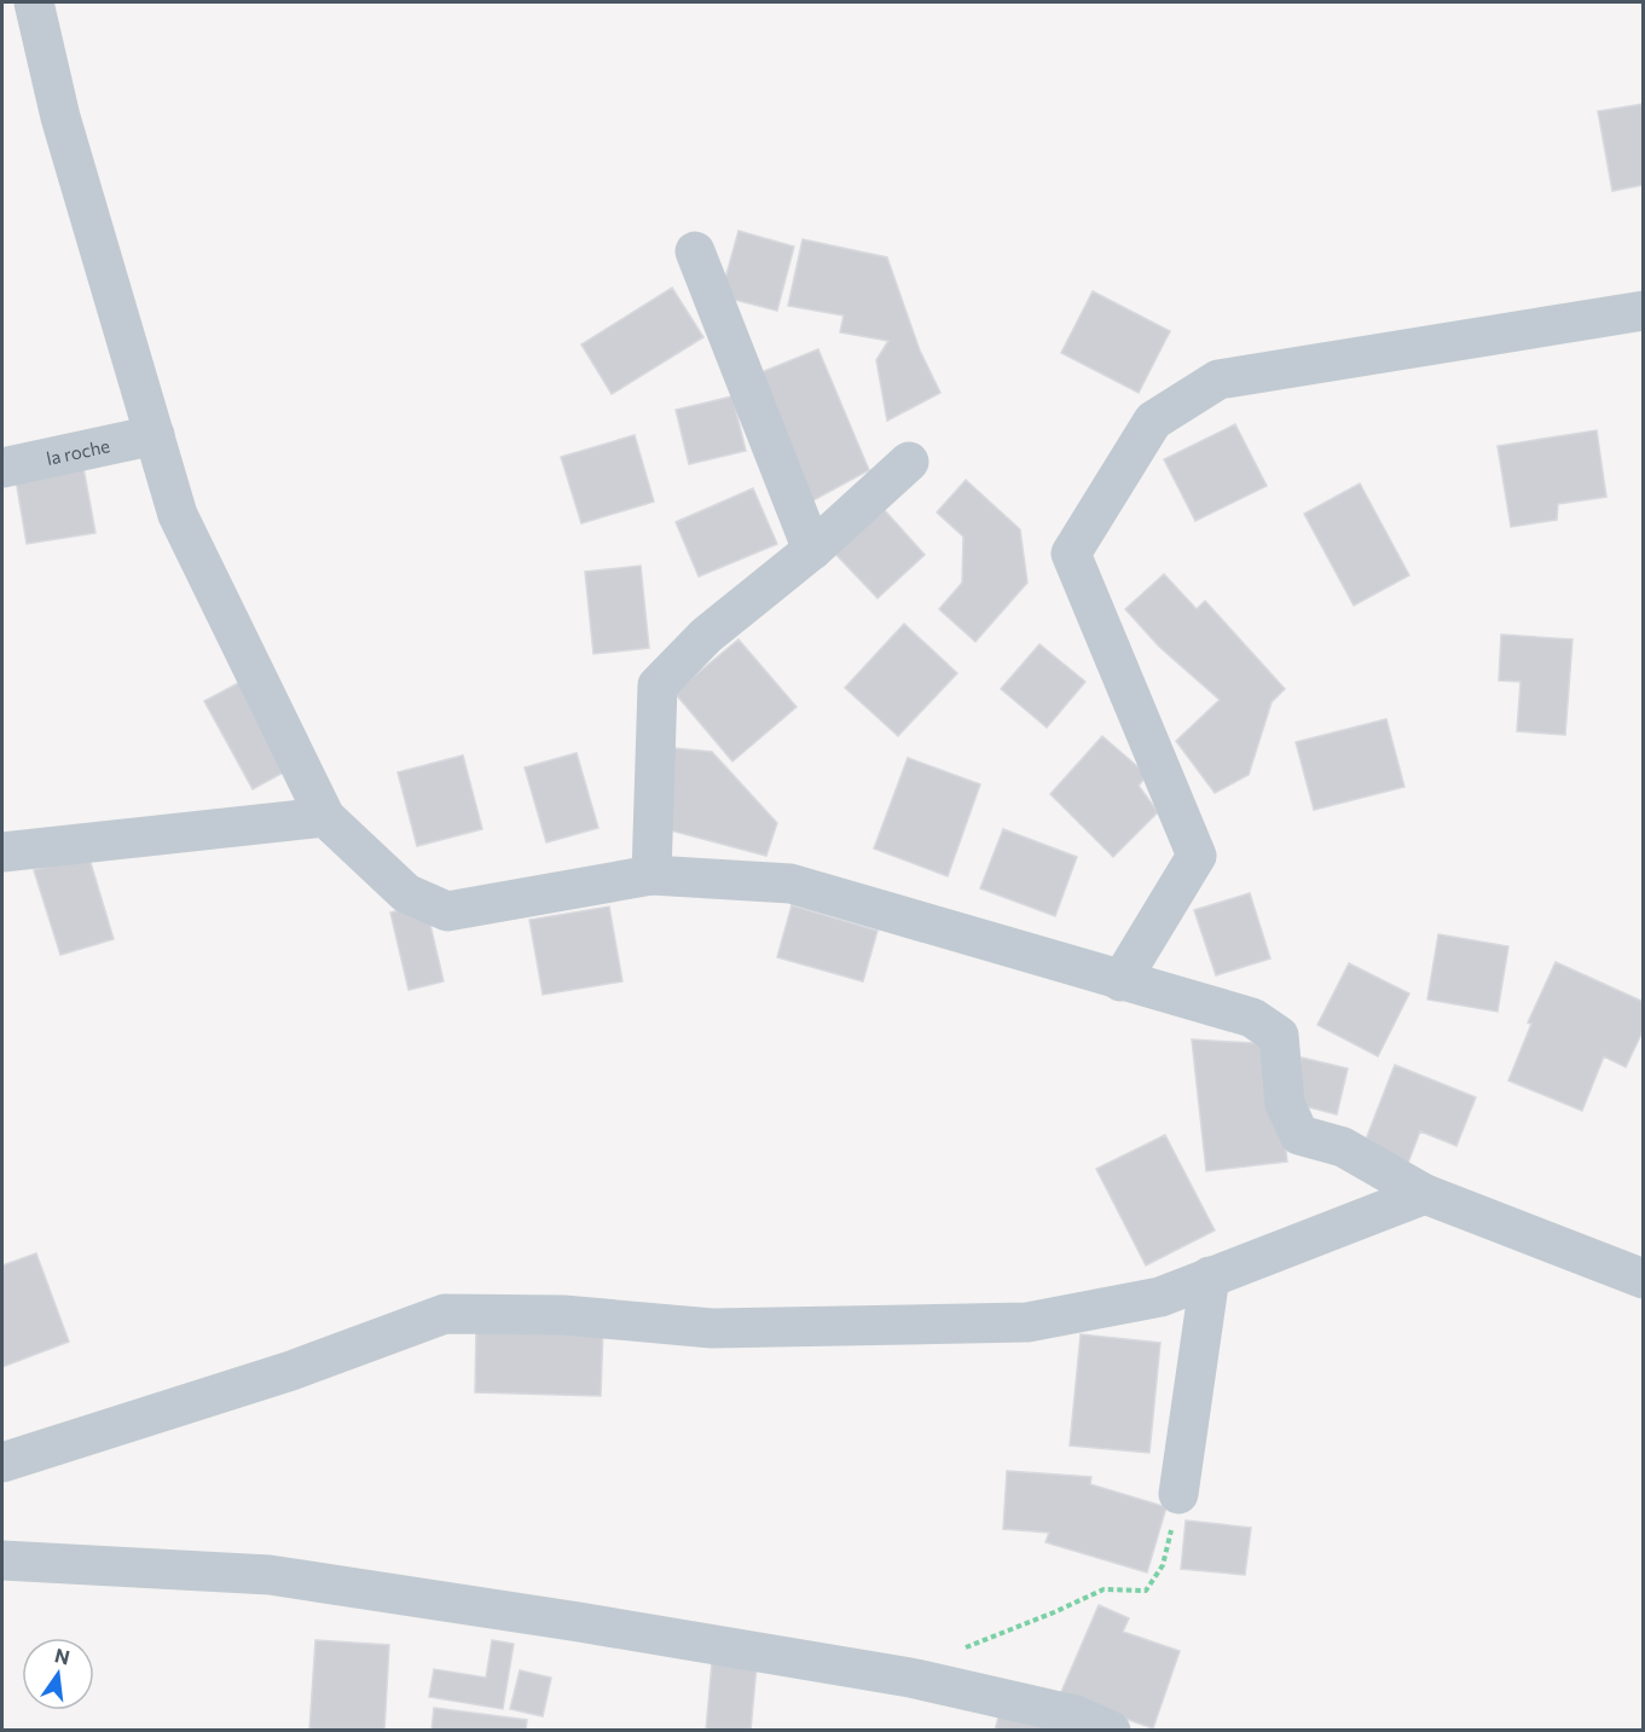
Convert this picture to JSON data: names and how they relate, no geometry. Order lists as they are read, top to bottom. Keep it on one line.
{"streets":{"street":["la roche"]},"north":"top"}
